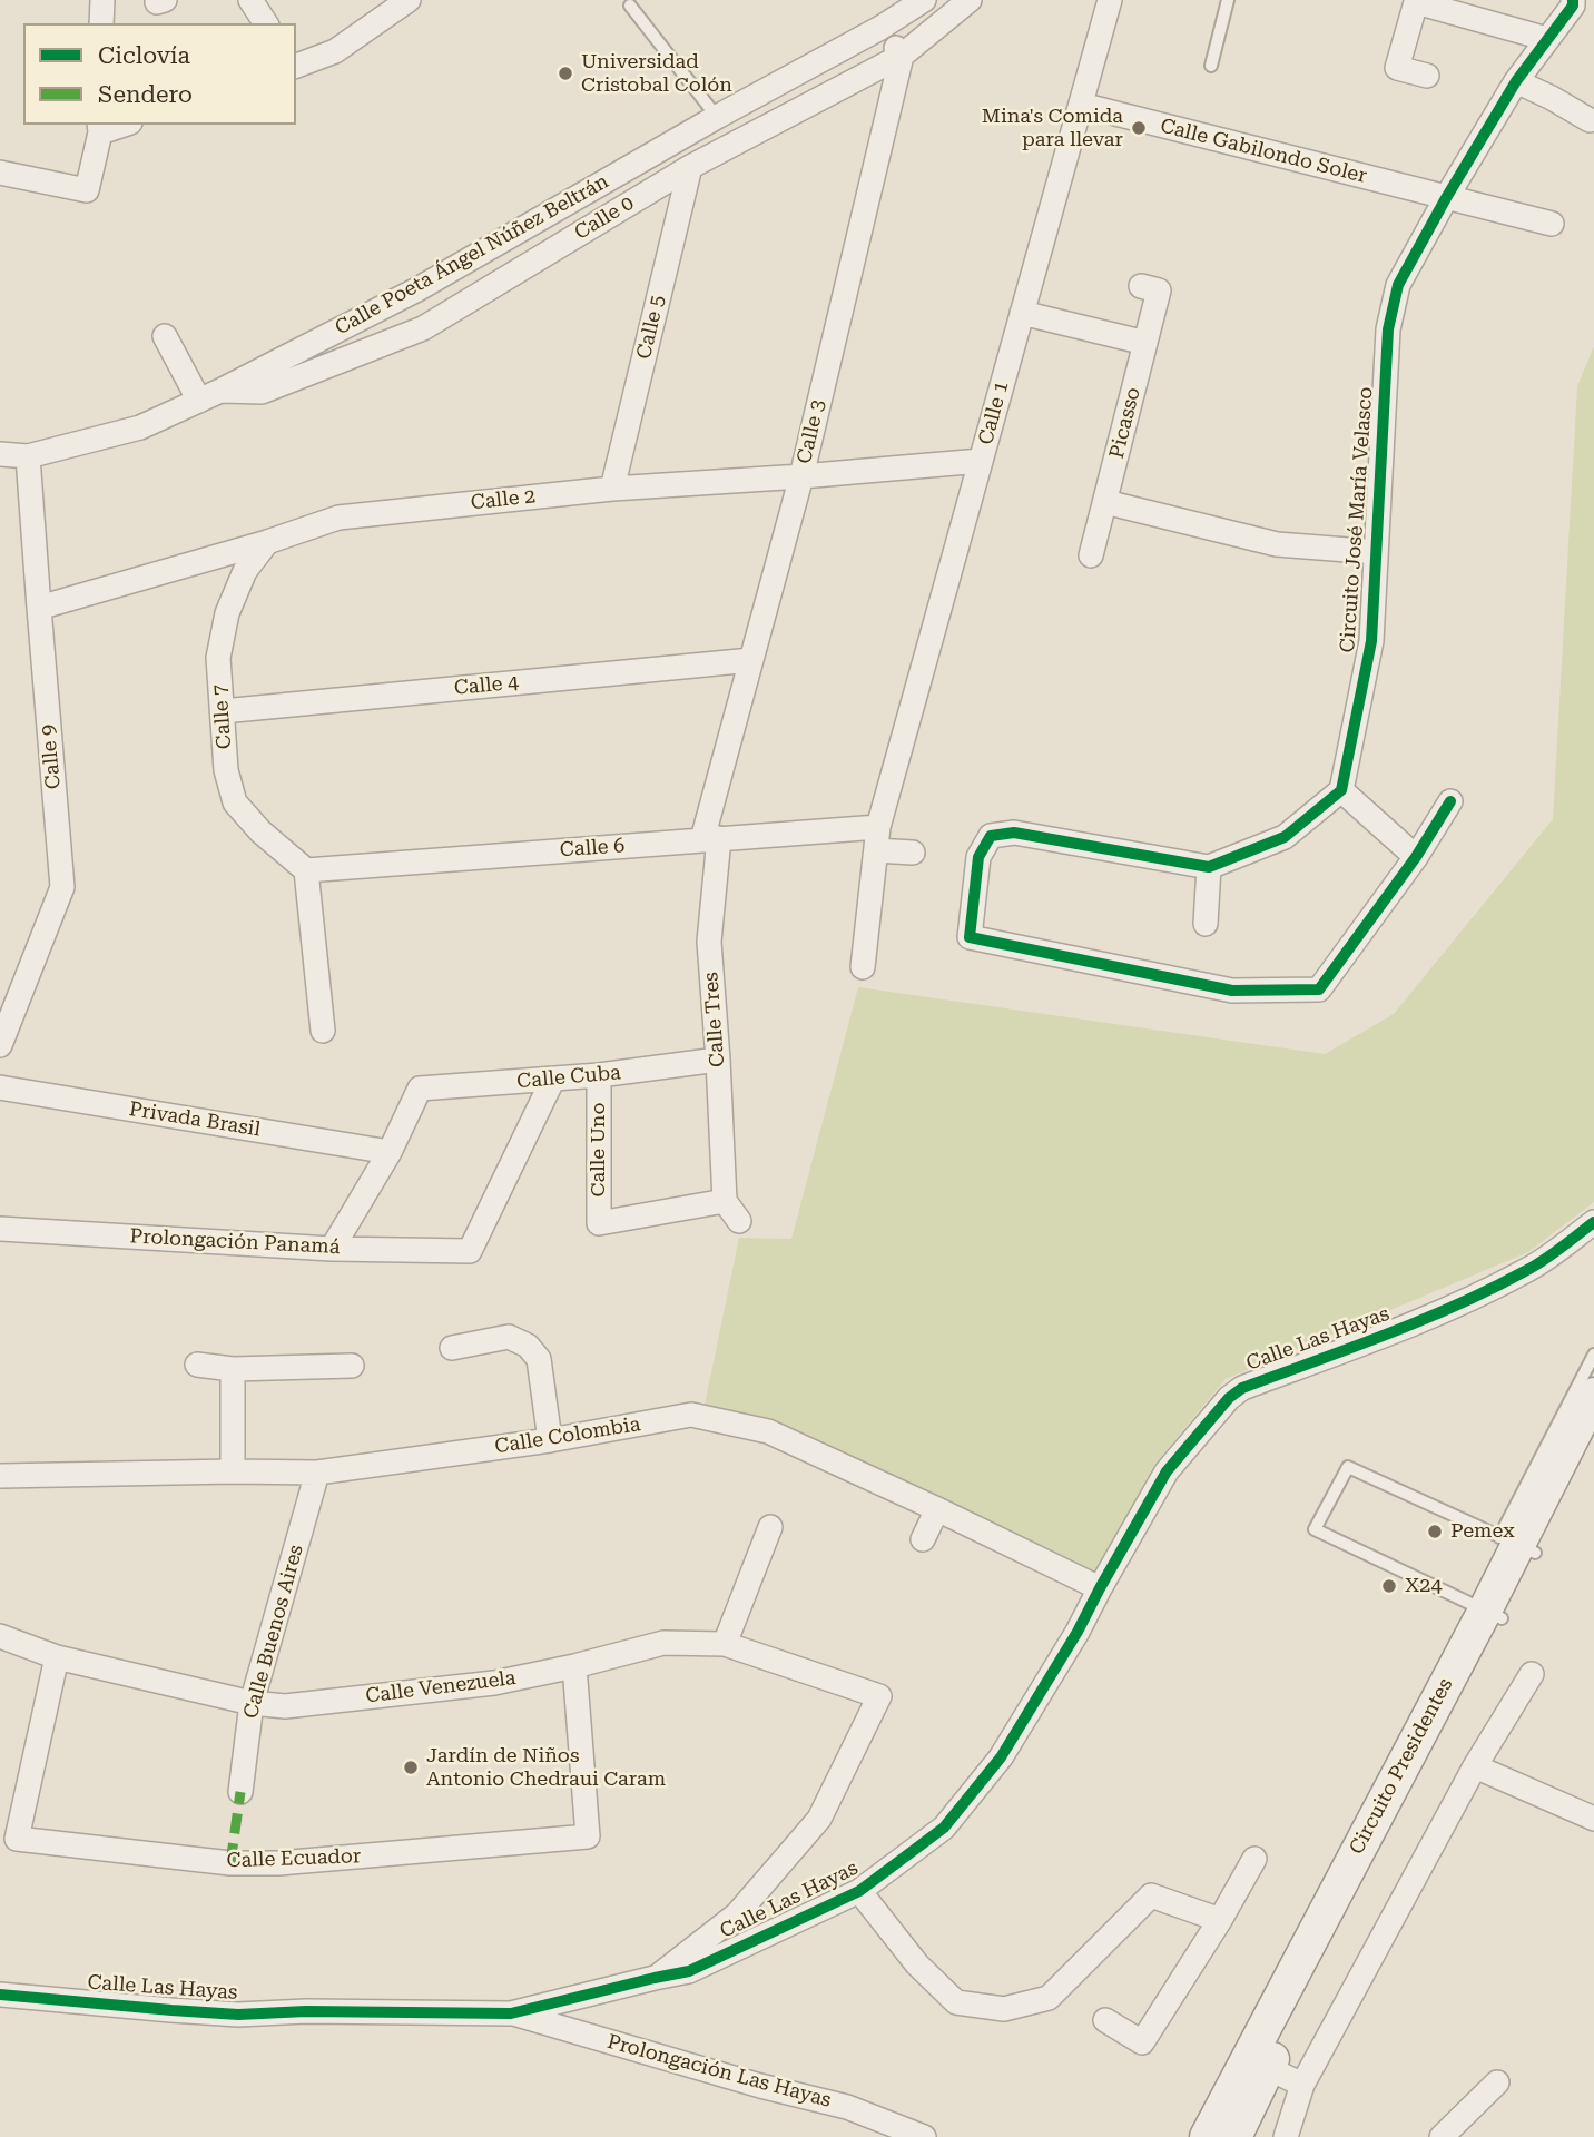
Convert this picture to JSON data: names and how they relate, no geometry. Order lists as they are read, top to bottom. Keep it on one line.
{"streets":{"main road":["Circuito Presidentes"],"street":["Calle Gabilondo Soler","Calle 0","Calle Poeta Ángel Núñez Beltrán","Calle 5","Calle 1","Picasso","Calle 3","Calle 2","Circuito José María Velasco","Calle 4","Calle 7","Calle 9","Calle 6","Calle Tres","Calle Cuba","Privada Brasil","Calle Uno","Prolongación Panamá","Calle Las Hayas","Calle Colombia","Calle Buenos Aires","Calle Venezuela","Calle Ecuador","Prolongación Las Hayas"]},"crossings":[["Calle Gabilondo Soler","Calle 1"],["Calle Gabilondo Soler","Circuito José María Velasco"],["Calle 0","Calle Poeta Ángel Núñez Beltrán"],["Calle 0","Calle 5"],["Calle 0","Calle 3"],["Calle Poeta Ángel Núñez Beltrán","Calle 9"],["Calle 5","Calle 2"],["Calle 1","Calle 2"],["Calle 1","Calle 6"],["Calle 3","Calle 2"],["Calle 3","Calle 4"],["Calle 3","Calle 6"],["Calle 3","Calle Tres"],["Calle 2","Calle 7"],["Calle 2","Calle 9"],["Calle 4","Calle 7"],["Calle 7","Calle 6"],["Calle 6","Calle Tres"],["Calle Tres","Calle Cuba"],["Calle Tres","Calle Uno"],["Calle Cuba","Privada Brasil"],["Calle Cuba","Calle Uno"],["Calle Cuba","Prolongación Panamá"],["Calle Las Hayas","Calle Colombia"],["Calle Las Hayas","Calle Venezuela"],["Calle Las Hayas","Prolongación Las Hayas"],["Calle Colombia","Calle Buenos Aires"],["Calle Buenos Aires","Calle Venezuela"],["Calle Venezuela","Calle Ecuador"]],"places":["Universidad Cristobal Colón","Mina's Comida para llevar","Pemex","X24","Jardín de Niños Antonio Chedraui Caram"],"legend":["Ciclovía","Sendero"]}
